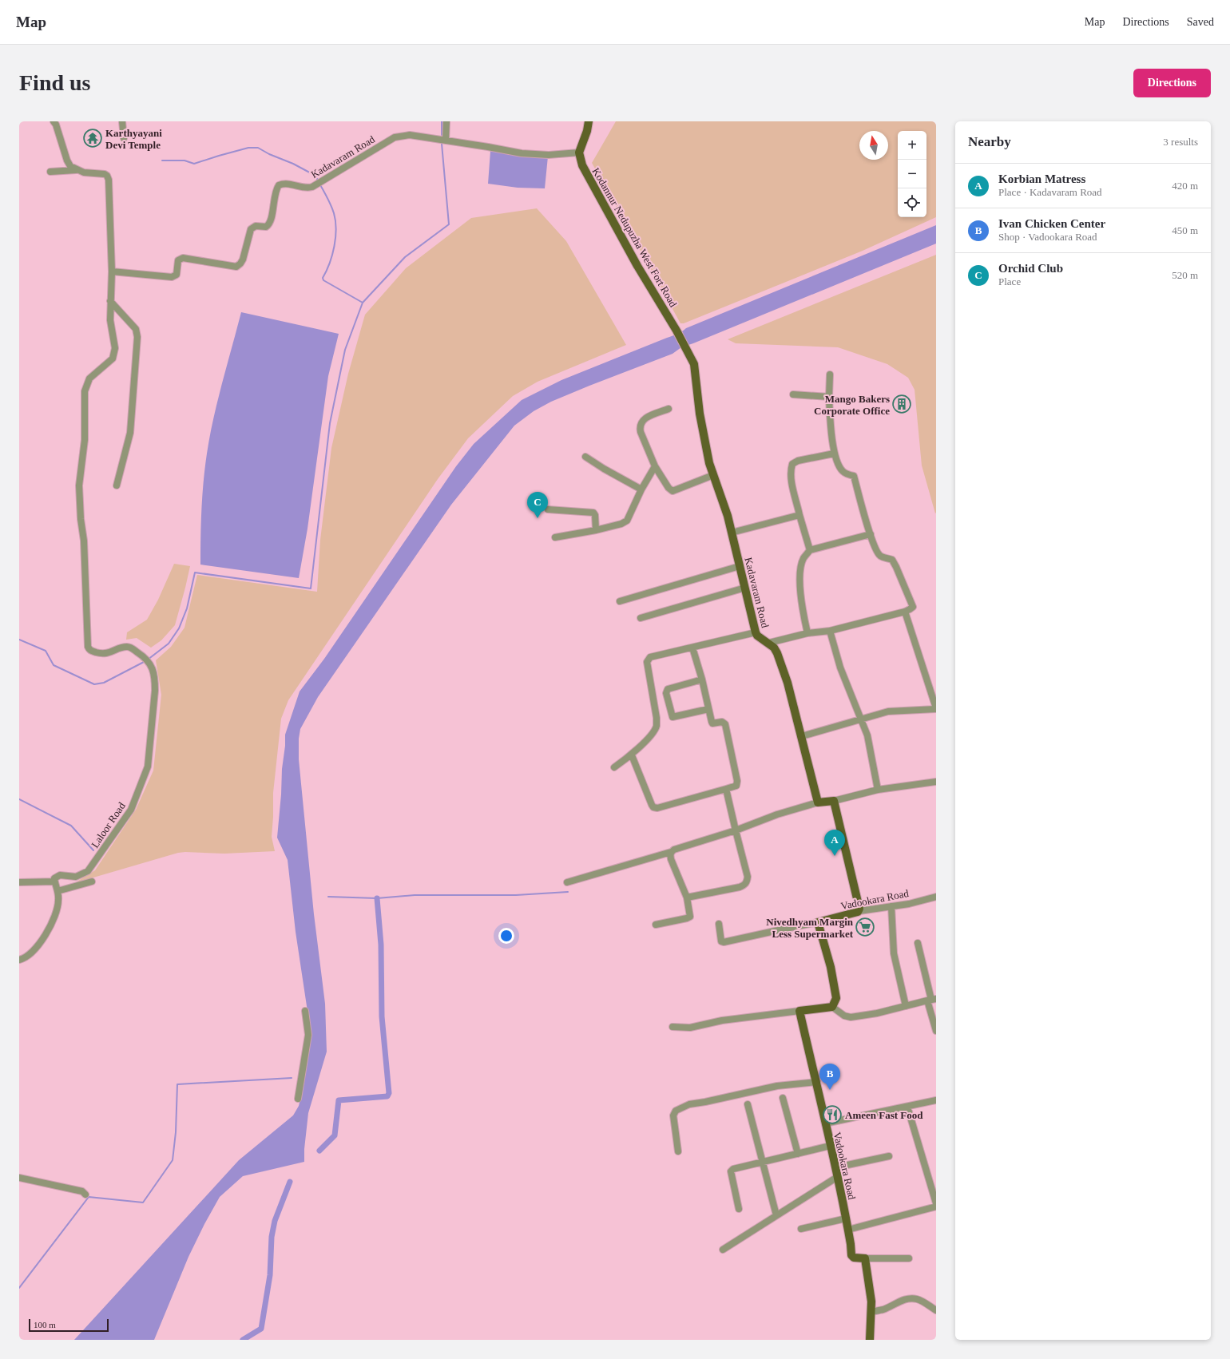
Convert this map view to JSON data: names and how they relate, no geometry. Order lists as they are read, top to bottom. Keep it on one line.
{"streets":{"main road":["Kadavaram Road","Kodannur Nedupuzha West Fort Road","Vadookara Road"],"street":["Laloor Road"]},"crossings":[["Kadavaram Road","Kodannur Nedupuzha West Fort Road"]],"places":{"temple":["Karthyayani Devi Temple"],"building":["Mango Bakers Corporate Office"],"supermarket":["Nivedhyam Margin Less Supermarket"],"restaurant":["Ameen Fast Food"]},"scale_bar":"100 m","north":"top","page":{"header":"Map","nav":["Map","Directions","Saved"],"buttons":"Directions","title":"Find us","heading":["Nearby","3 results"],"map_buttons":["+","−"],"list":[{"mark":"A","name":"Korbian Matress","note":"Place · Kadavaram Road","value":"420 m"},{"mark":"B","name":"Ivan Chicken Center","note":"Shop · Vadookara Road","value":"450 m"},{"mark":"C","name":"Orchid Club","note":"Place","value":"520 m"}],"pins":["C","A","B"],"scale":"100 m"}}
